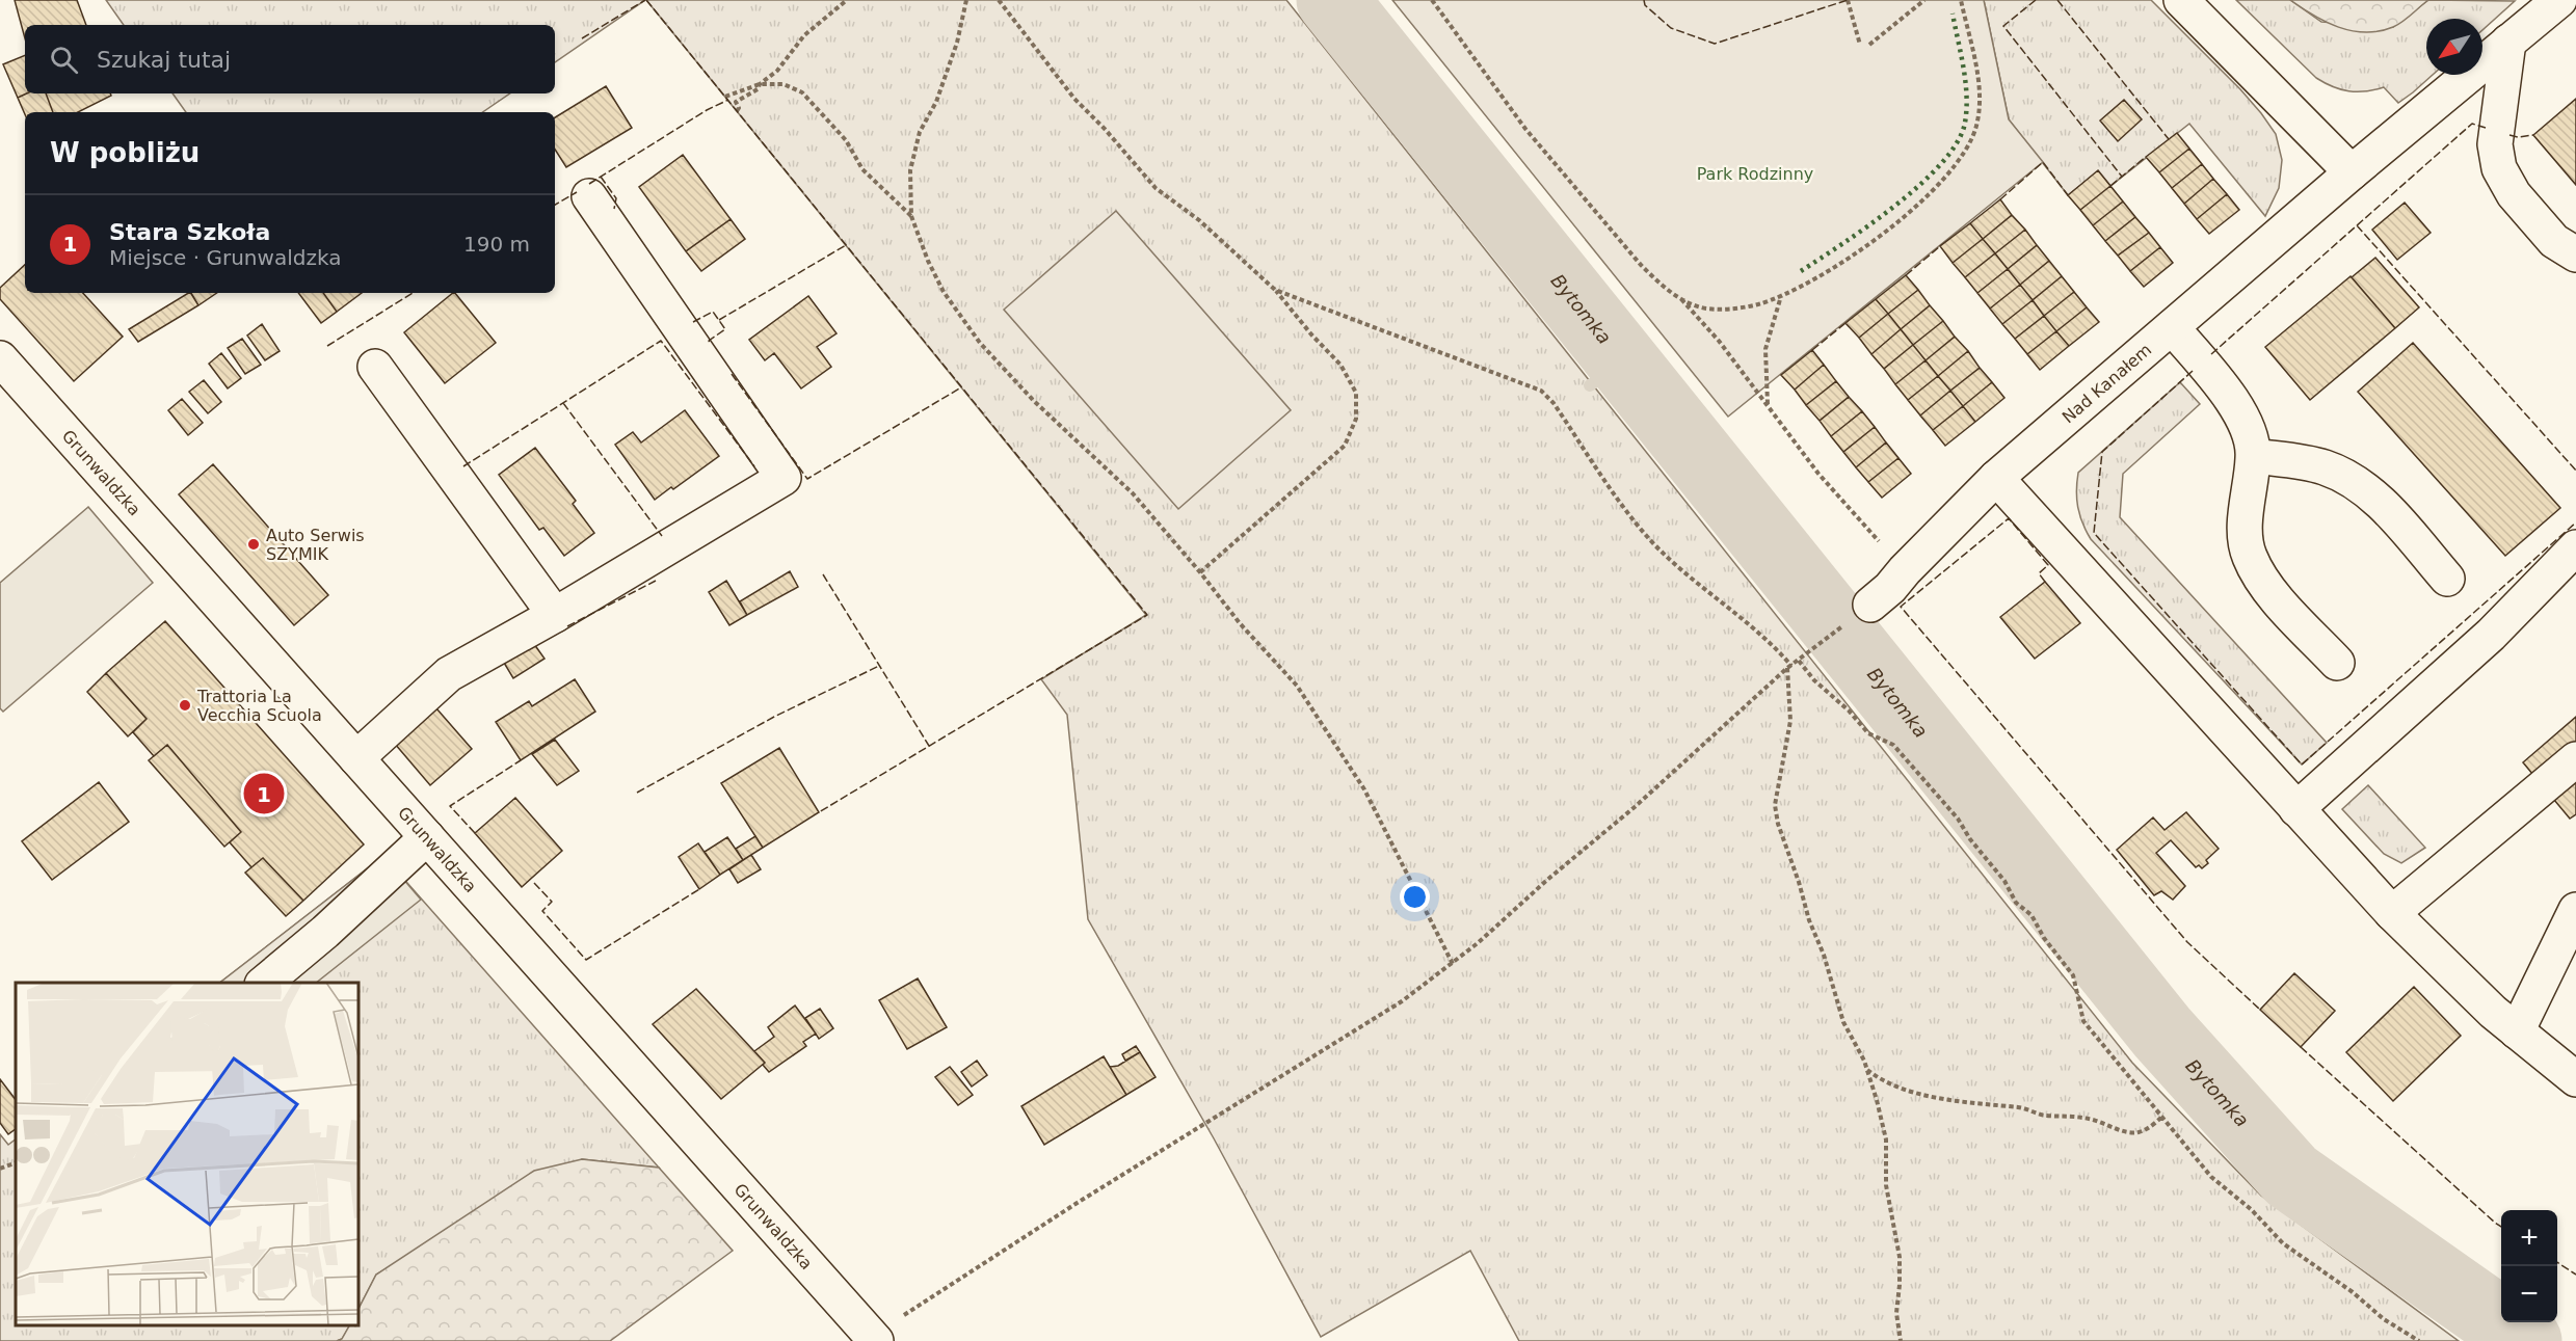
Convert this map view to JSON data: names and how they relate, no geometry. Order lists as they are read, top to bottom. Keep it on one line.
{"streets":{"street":["Nad Kanałem","Grunwaldzka"]},"water":["Bytomka"],"parks":["Park Rodzinny"],"places":["Auto Serwis SZYMIK","Trattoria La Vecchia Scuola"],"north":"bottom left","page":{"search":"Szukaj tutaj","heading":"W pobliżu","list":[{"mark":"1","name":"Stara Szkoła","note":"Miejsce · Grunwaldzka","value":"190 m"}],"pins":"1","map_buttons":["+","−"]}}
